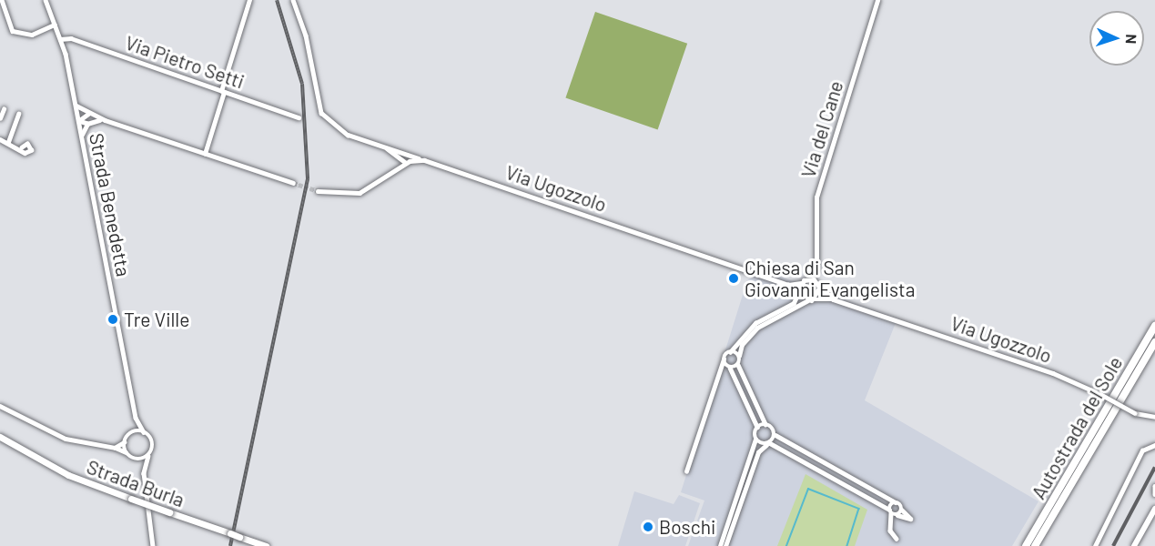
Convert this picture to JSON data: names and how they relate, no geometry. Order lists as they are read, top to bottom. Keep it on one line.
{"streets":{"highway":["Autostrada del Sole"],"main road":["Strada Burla"],"street":["Via Pietro Setti","Via del Cane","Via Ugozzolo","Strada Benedetta"]},"crossings":[["Via Pietro Setti","Strada Benedetta"],["Via del Cane","Via Ugozzolo"]],"places":["Chiesa di San Giovanni Evangelista","Tre Ville","Boschi"],"north":"right"}
